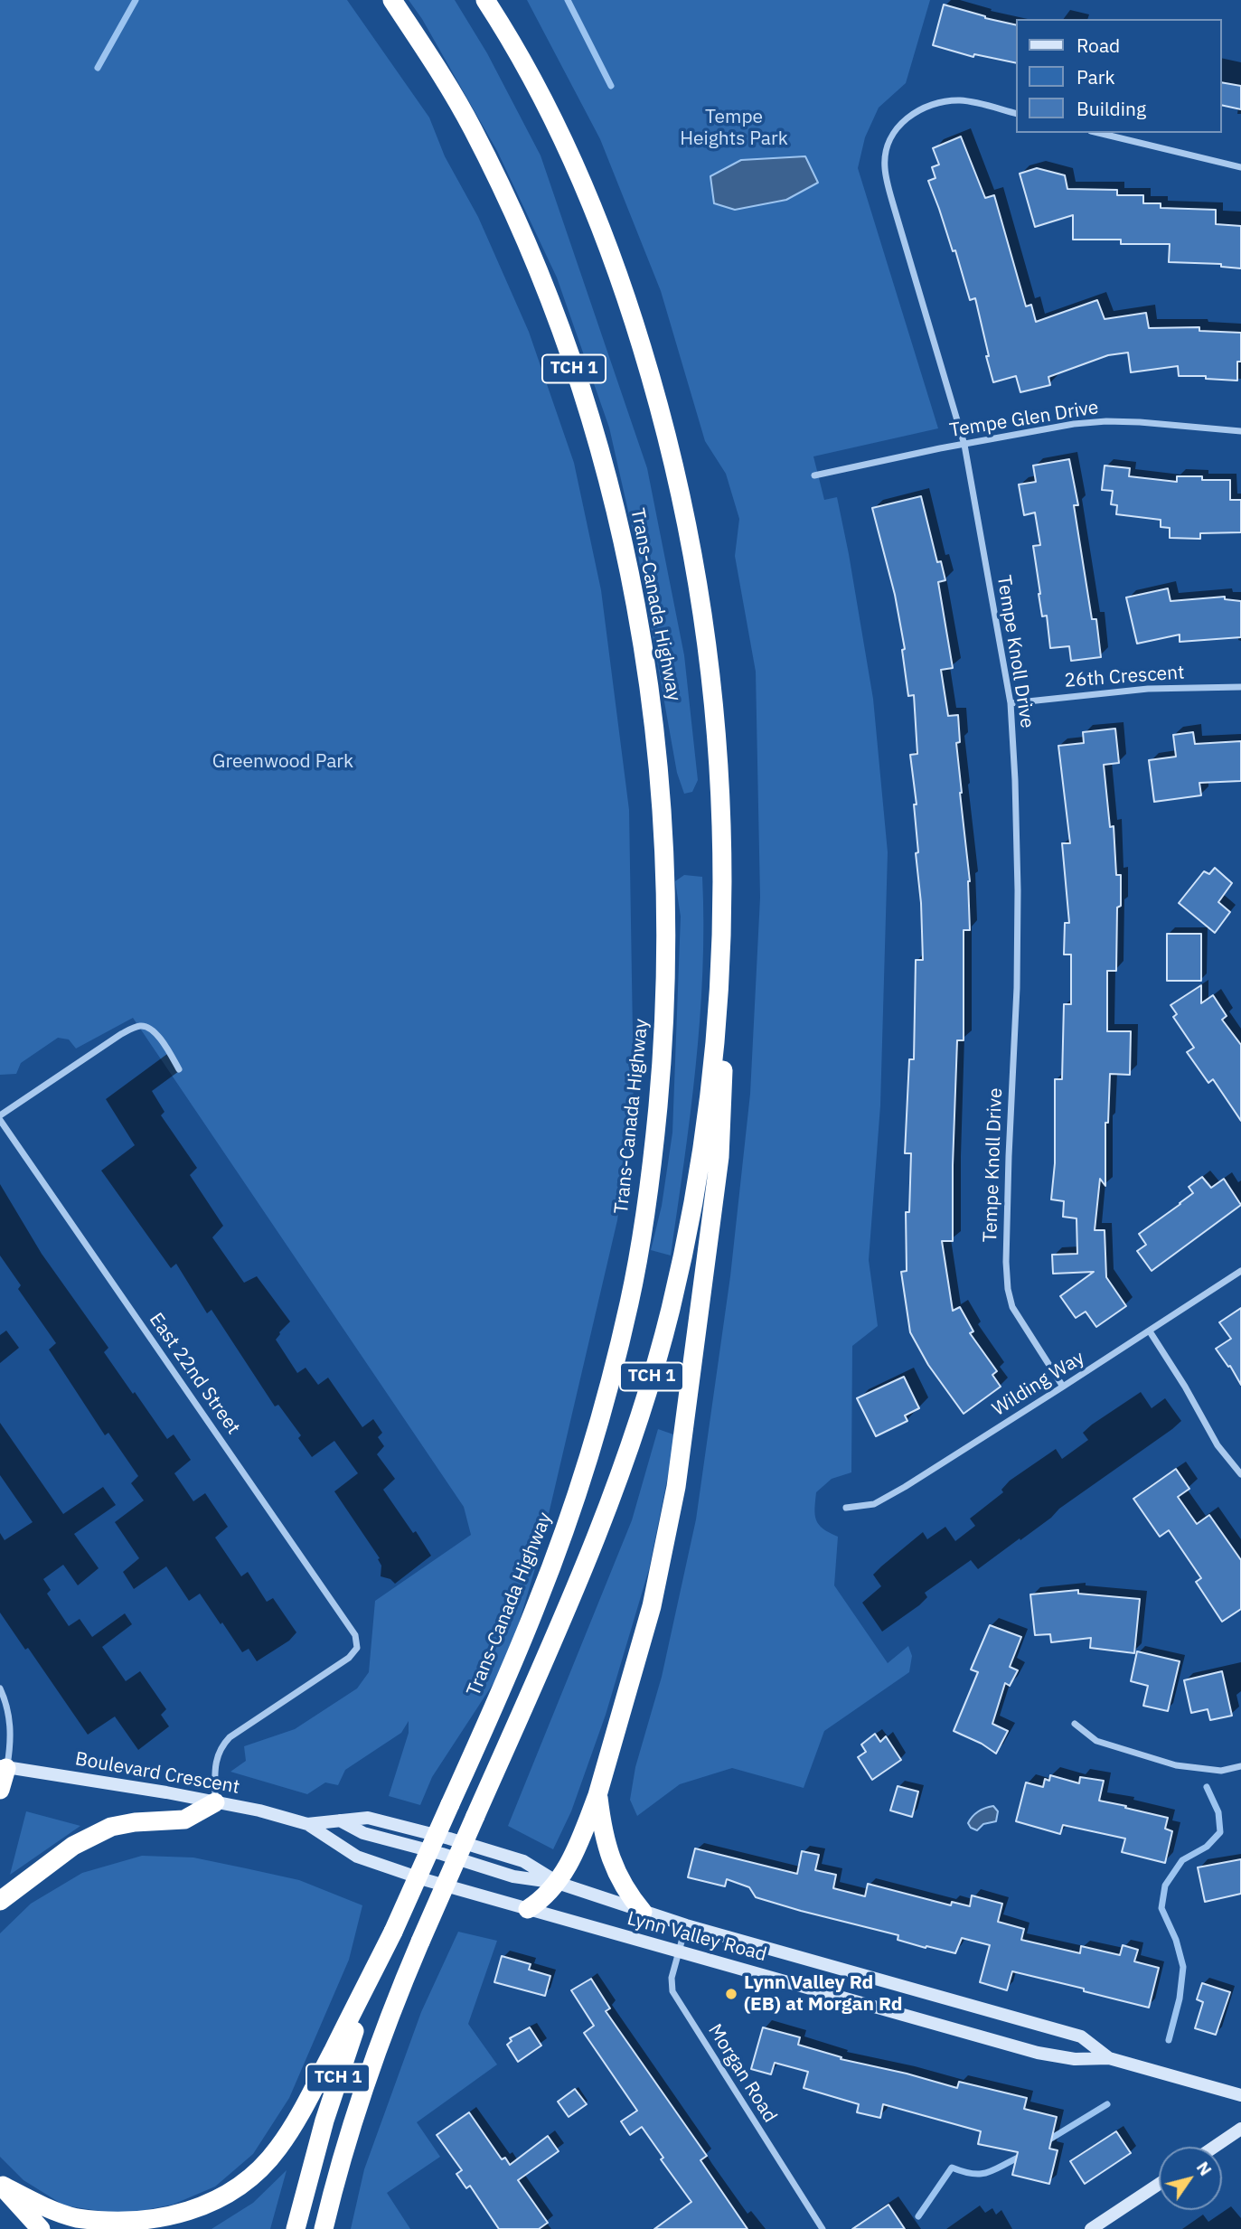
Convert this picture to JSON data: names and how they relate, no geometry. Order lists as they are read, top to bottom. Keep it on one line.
{"streets":{"highway":["TCH 1","Trans-Canada Highway"],"main road":["Boulevard Crescent","Lynn Valley Road"],"street":["Tempe Glen Drive","Tempe Knoll Drive","26th Crescent","East 22nd Street","Wilding Way","Morgan Road"]},"crossings":[["Tempe Glen Drive","Tempe Knoll Drive"],["Tempe Knoll Drive","26th Crescent"],["Tempe Knoll Drive","Wilding Way"],["East 22nd Street","Boulevard Crescent"],["Boulevard Crescent","Lynn Valley Road"],["Lynn Valley Road","Morgan Road"]],"parks":["Tempe Heights Park","Greenwood Park"],"places":["Lynn Valley Rd (EB) at Morgan Rd"],"legend":["Road","Park","Building"],"north":"top right"}
